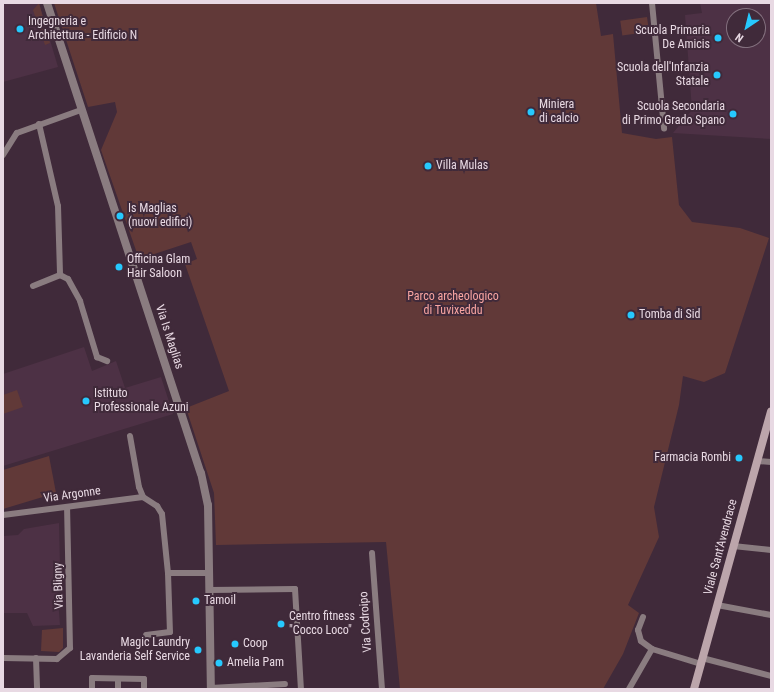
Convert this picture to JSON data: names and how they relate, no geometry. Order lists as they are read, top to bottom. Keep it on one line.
{"streets":{"main road":["Viale Sant'Avendrace"],"street":["Via Is Maglias","Via Argonne","Via Bligny","Via Codroipo"]},"crossings":[["Via Argonne","Via Bligny"]],"parks":["Parco archeologico di Tuvixeddu"],"places":["Ingegneria e Architettura - Edificio N","Scuola Primaria De Amicis","Scuola dell'Infanzia Statale","Miniera di calcio","Scuola Secondaria di Primo Grado Spano","Villa Mulas","Is Maglias (nuovi edifici)","Officina Glam Hair Saloon","Tomba di Sid","Istituto Professionale Azuni","Farmacia Rombi","Tamoil","Centro fitness \"Cocco Loco\"","Coop","Magic Laundry Lavanderia Self Service","Amelia Pam"],"north":"bottom left"}
